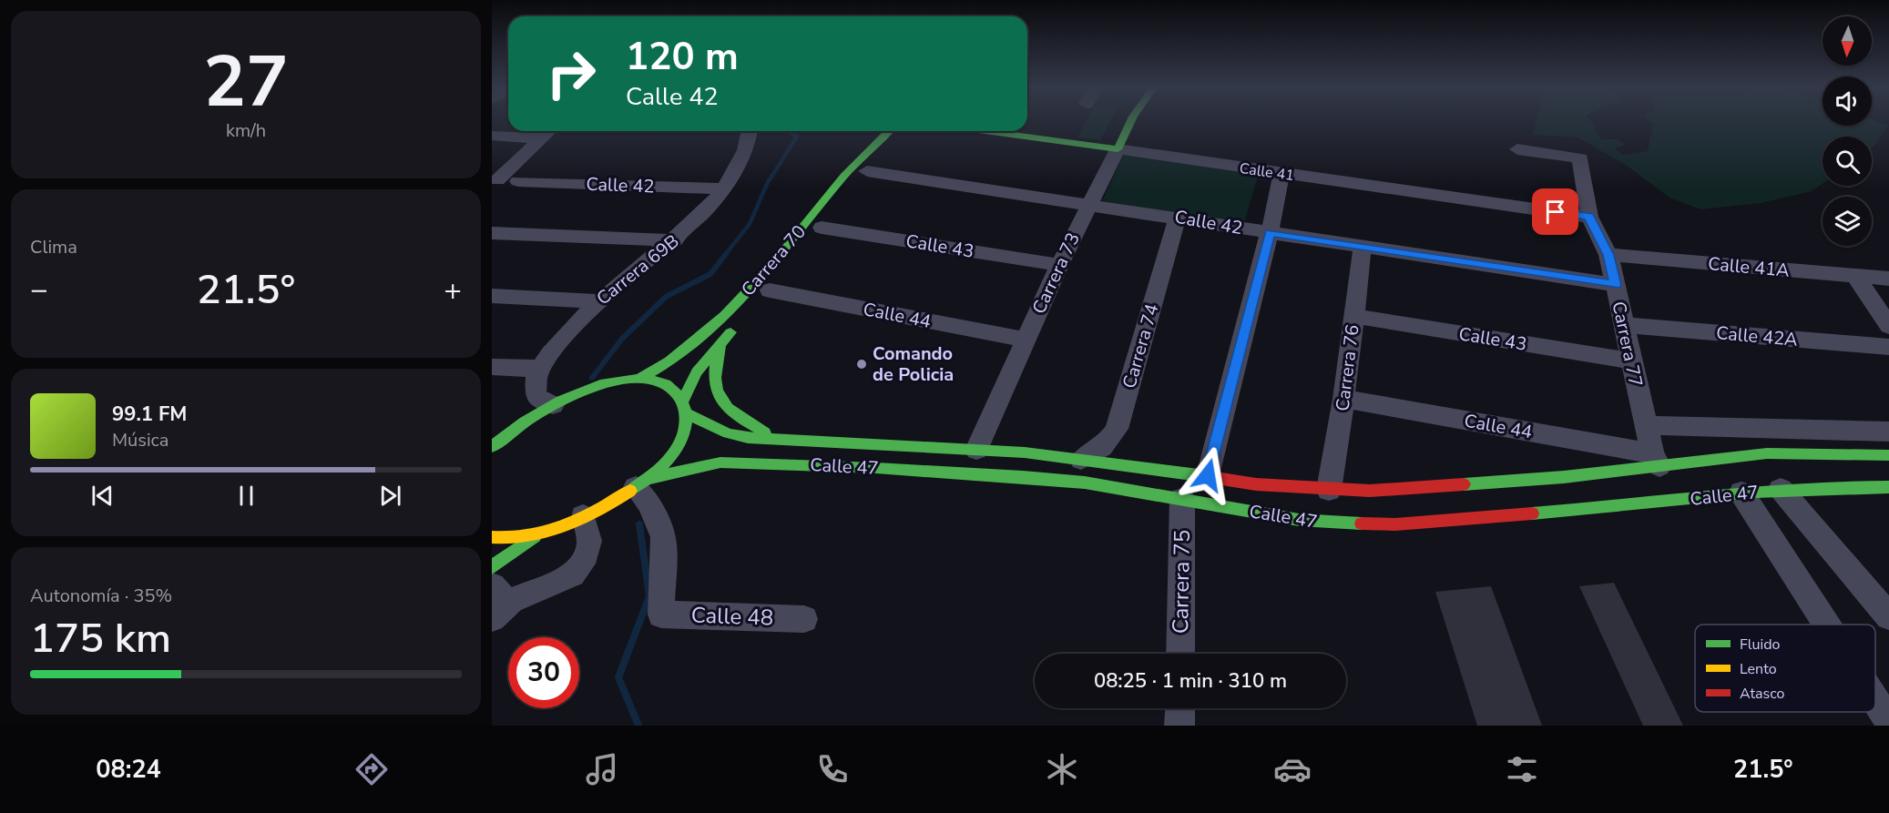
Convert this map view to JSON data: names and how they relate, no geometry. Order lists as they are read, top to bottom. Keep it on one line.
{"streets":{"main road":["Calle 41","Carrera 70","Carrera 73","Calle 47"],"street":["Calle 42","Calle 43","Calle 41A","Carrera 69B","Calle 44","Calle 42A","Carrera 77","Carrera 74","Carrera 76","Carrera 75","Calle 48"]},"crossings":[["Calle 41","Carrera 73"],["Calle 41","Carrera 77"],["Calle 42","Carrera 69B"],["Calle 42","Carrera 73"],["Calle 42","Carrera 77"],["Calle 42","Carrera 74"],["Calle 42","Carrera 76"],["Calle 43","Carrera 73"],["Calle 43","Carrera 77"],["Calle 43","Carrera 76"],["Carrera 70","Calle 47"],["Carrera 70","Calle 48"],["Calle 41A","Carrera 77"],["Carrera 73","Calle 44"],["Carrera 73","Calle 47"],["Calle 44","Carrera 77"],["Calle 44","Carrera 76"],["Calle 44","Calle 47"],["Calle 42A","Carrera 77"],["Carrera 77","Calle 47"],["Carrera 74","Calle 47"],["Carrera 76","Calle 47"],["Calle 47","Carrera 75"],["Calle 47","Calle 48"]],"places":["Comando de Policia"],"legend":["Fluido","Lento","Atasco"],"north":"bottom","page":{"tile":[["27","km/h"],"Clima",["Autonomía · 35%","175 km"]],"turn":["120 m","Calle 42"],"heat":["−","21.5°","+"],"song":["99.1 FM","Música"],"limit":"30","trip":"08:25 · 1 min · 310 m","tabs":["08:24","21.5°"]}}
